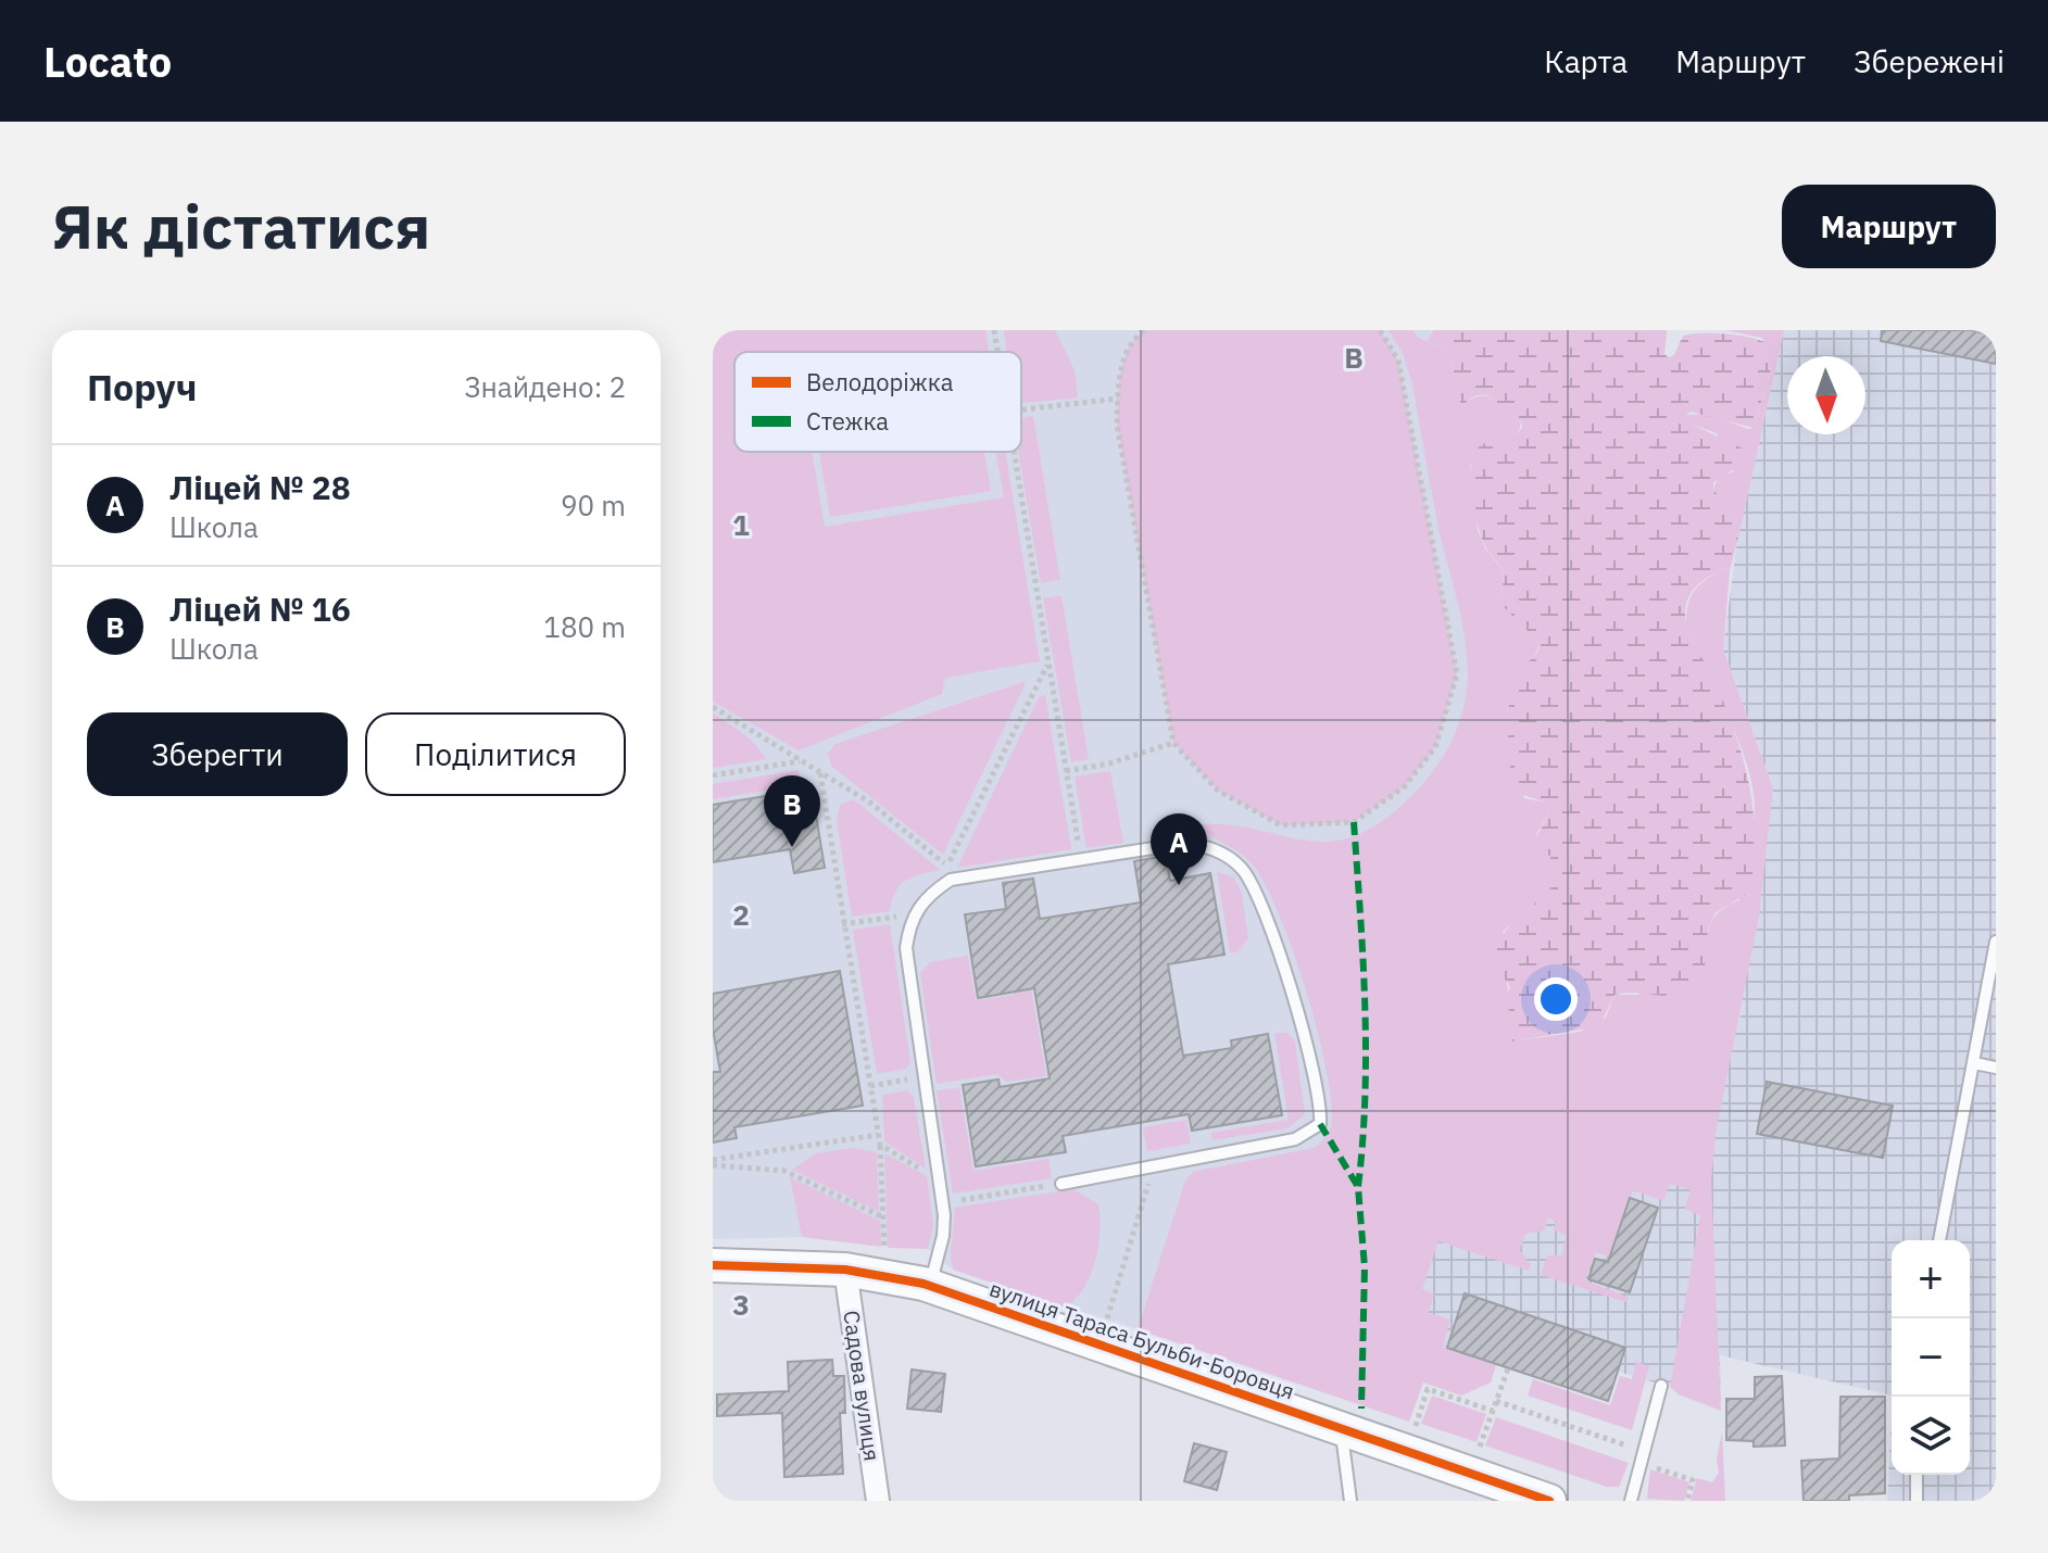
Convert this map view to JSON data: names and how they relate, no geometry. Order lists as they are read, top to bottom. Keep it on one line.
{"streets":{"street":["вулиця Тараса Бульби-Боровця","Садова вулиця"]},"crossings":[["вулиця Тараса Бульби-Боровця","Садова вулиця"]],"legend":["Велодоріжка","Стежка"],"north":"bottom","page":{"header":"Locato","nav":["Карта","Маршрут","Збережені"],"buttons":["Маршрут",["Зберегти","Поділитися"]],"title":"Як дістатися","heading":["Поруч","Знайдено: 2"],"list":[{"mark":"A","name":"Ліцей № 28","note":"Школа","value":"90 m"},{"mark":"B","name":"Ліцей № 16","note":"Школа","value":"180 m"}],"pins":["B","A"],"map_buttons":["+","−"]},"grid":{"columns":["B"],"rows":["1","2","3"]}}
